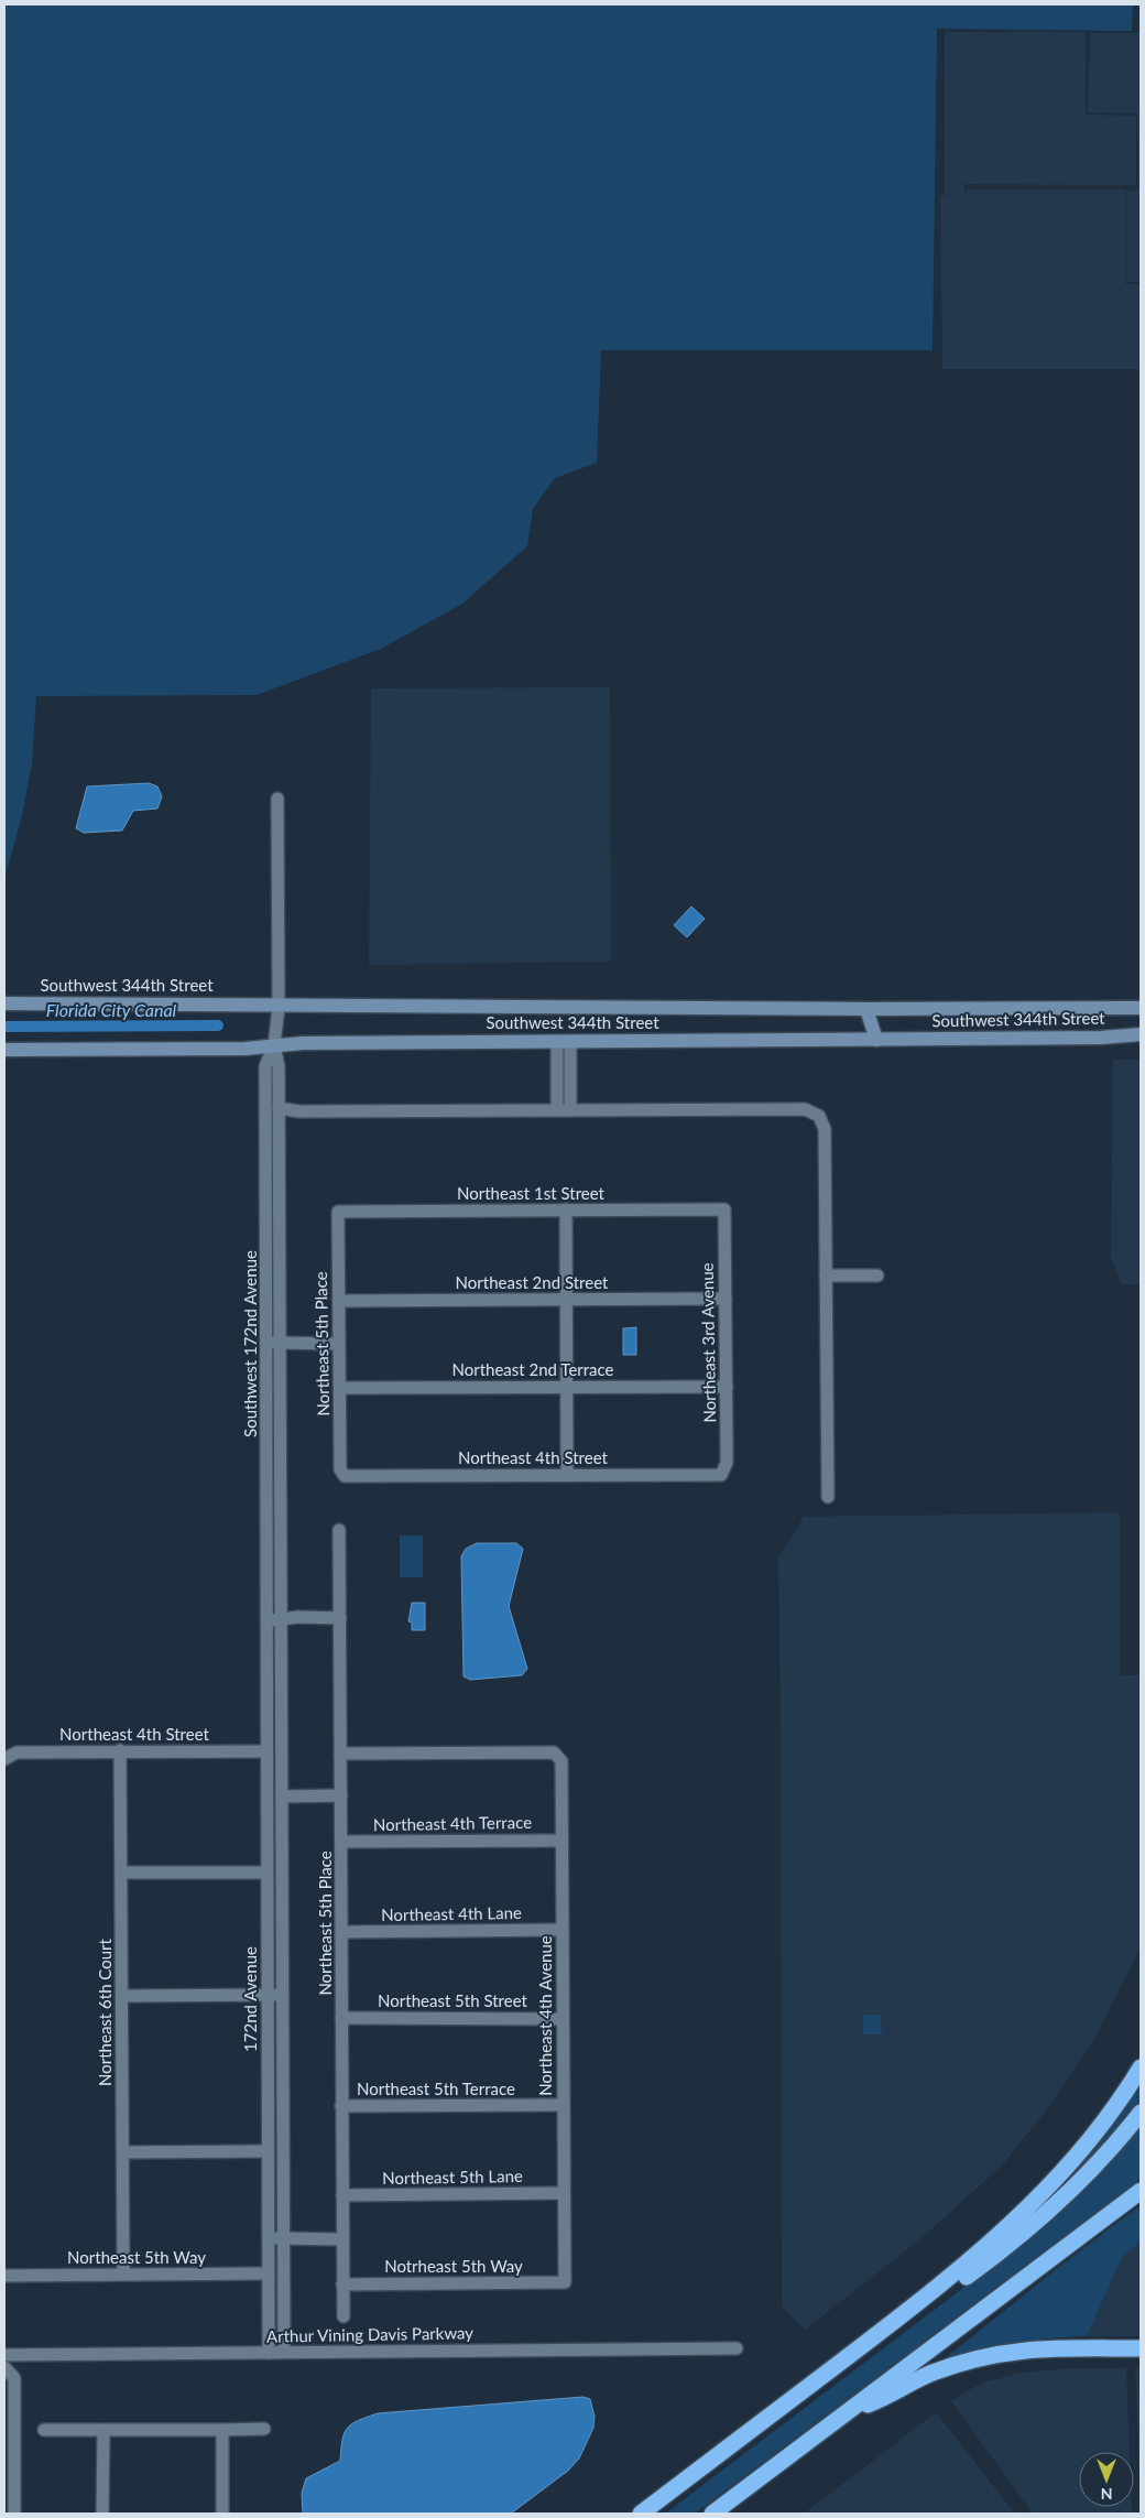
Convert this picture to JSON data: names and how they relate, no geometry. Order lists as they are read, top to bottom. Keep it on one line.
{"streets":{"main road":["Southwest 344th Street"],"street":["Northeast 1st Street","Northeast 2nd Street","Northeast 3rd Avenue","Southwest 172nd Avenue","Northeast 5th Place","Northeast 2nd Terrace","Northeast 4th Street","Northeast 4th Terrace","Northeast 4th Lane","172nd Avenue","Northeast 5th Street","Northeast 6th Court","Northeast 4th Avenue","Northeast 5th Terrace","Northeast 5th Lane","Northeast 5th Way","Notrheast 5th Way","Arthur Vining Davis Parkway"]},"crossings":[["Southwest 344th Street","Southwest 172nd Avenue"],["Northeast 1st Street","Northeast 3rd Avenue"],["Northeast 1st Street","Northeast 5th Place"],["Northeast 2nd Street","Northeast 3rd Avenue"],["Northeast 2nd Street","Northeast 5th Place"],["Northeast 3rd Avenue","Northeast 2nd Terrace"],["Northeast 3rd Avenue","Northeast 4th Street"],["Southwest 172nd Avenue","172nd Avenue"],["Northeast 5th Place","Northeast 2nd Terrace"],["Northeast 5th Place","Northeast 4th Street"],["Northeast 5th Place","Northeast 4th Terrace"],["Northeast 5th Place","Northeast 4th Lane"],["Northeast 5th Place","Northeast 5th Street"],["Northeast 5th Place","Northeast 4th Avenue"],["Northeast 5th Place","Northeast 5th Terrace"],["Northeast 5th Place","Northeast 5th Lane"],["Northeast 5th Place","Notrheast 5th Way"],["Northeast 4th Street","172nd Avenue"],["Northeast 4th Street","Northeast 6th Court"],["Northeast 4th Terrace","Northeast 4th Avenue"],["Northeast 4th Lane","Northeast 4th Avenue"],["172nd Avenue","Northeast 5th Way"],["172nd Avenue","Arthur Vining Davis Parkway"],["Northeast 5th Street","Northeast 4th Avenue"],["Northeast 6th Court","Northeast 5th Way"],["Northeast 4th Avenue","Northeast 5th Terrace"],["Northeast 4th Avenue","Northeast 5th Lane"],["Northeast 4th Avenue","Notrheast 5th Way"]],"water":["Florida City Canal"],"north":"bottom"}
